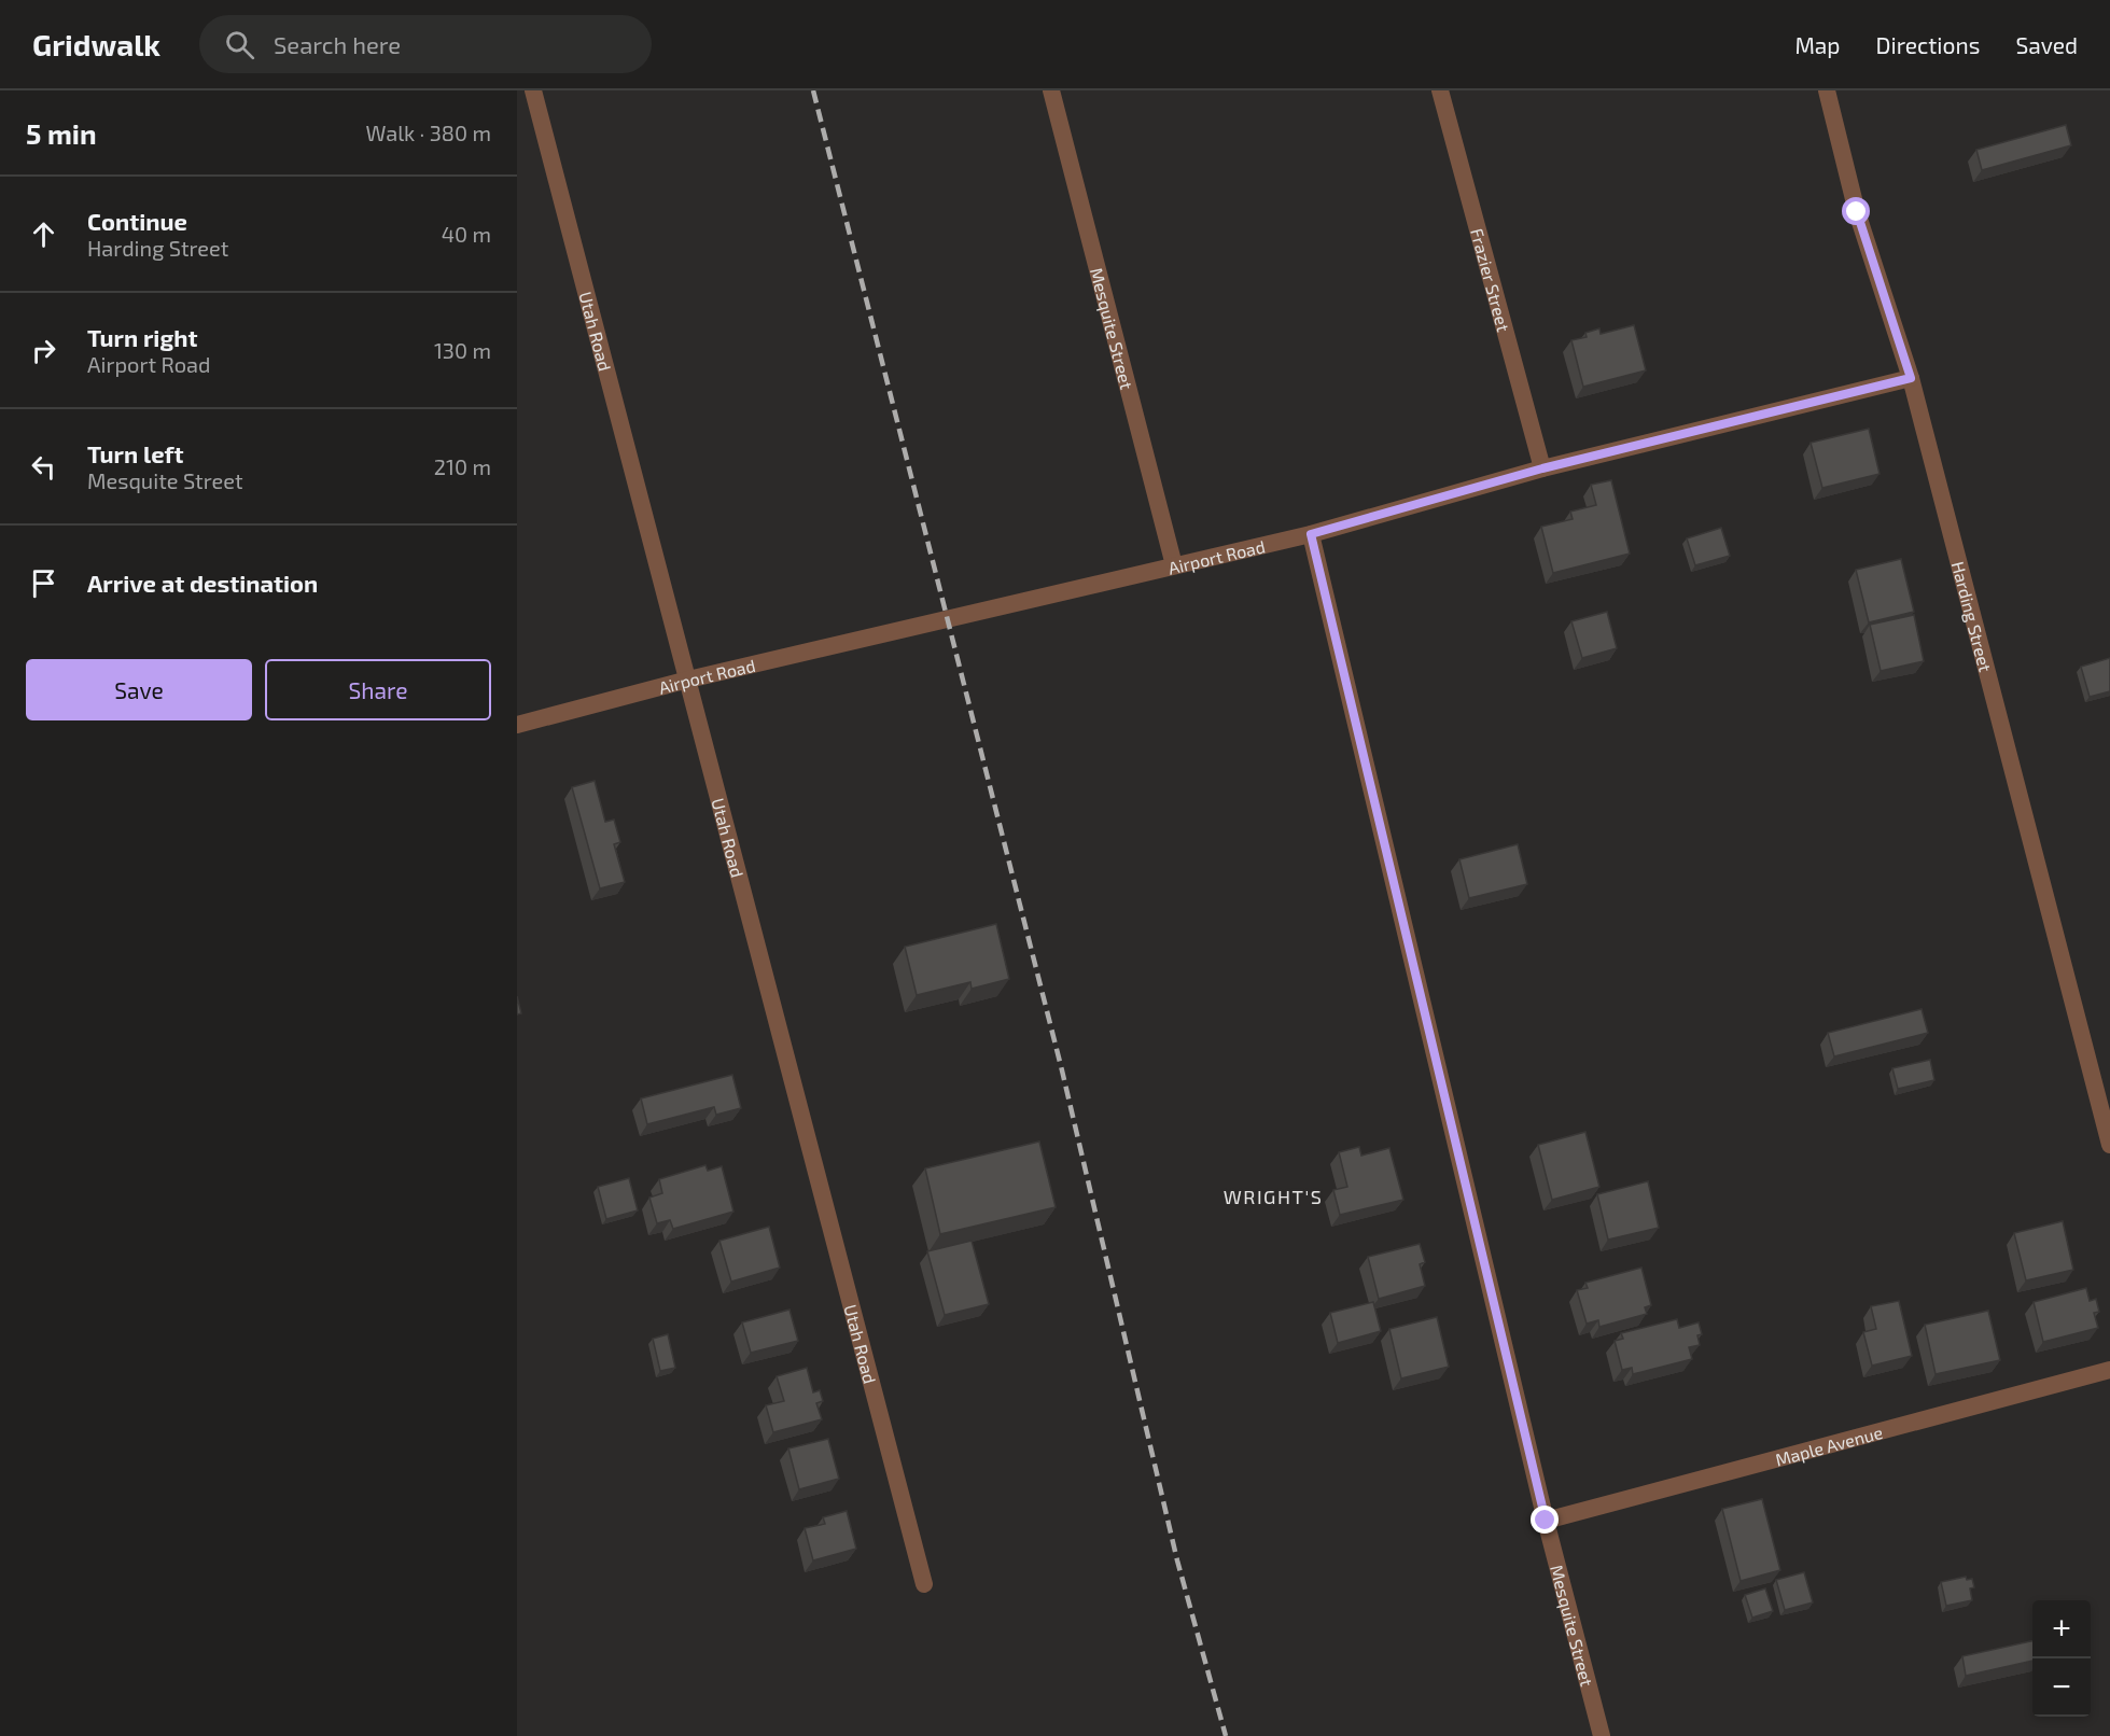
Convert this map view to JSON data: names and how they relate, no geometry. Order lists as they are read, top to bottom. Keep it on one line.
{"streets":{"street":["Frazier Street","Mesquite Street","Utah Road","Airport Road","Harding Street","Maple Avenue"]},"crossings":[["Frazier Street","Airport Road"],["Mesquite Street","Airport Road"],["Mesquite Street","Maple Avenue"],["Utah Road","Airport Road"],["Airport Road","Harding Street"]],"districts":["WRIGHT'S"],"page":{"header":"Gridwalk","search":"Search here","nav":["Map","Directions","Saved"],"heading":["5 min","Walk · 380 m"],"list":[["Continue","Harding Street","40 m"],["Turn right","Airport Road","130 m"],["Turn left","Mesquite Street","210 m"],"Arrive at destination"],"buttons":["Save","Share"],"map_buttons":["+","−"]}}
